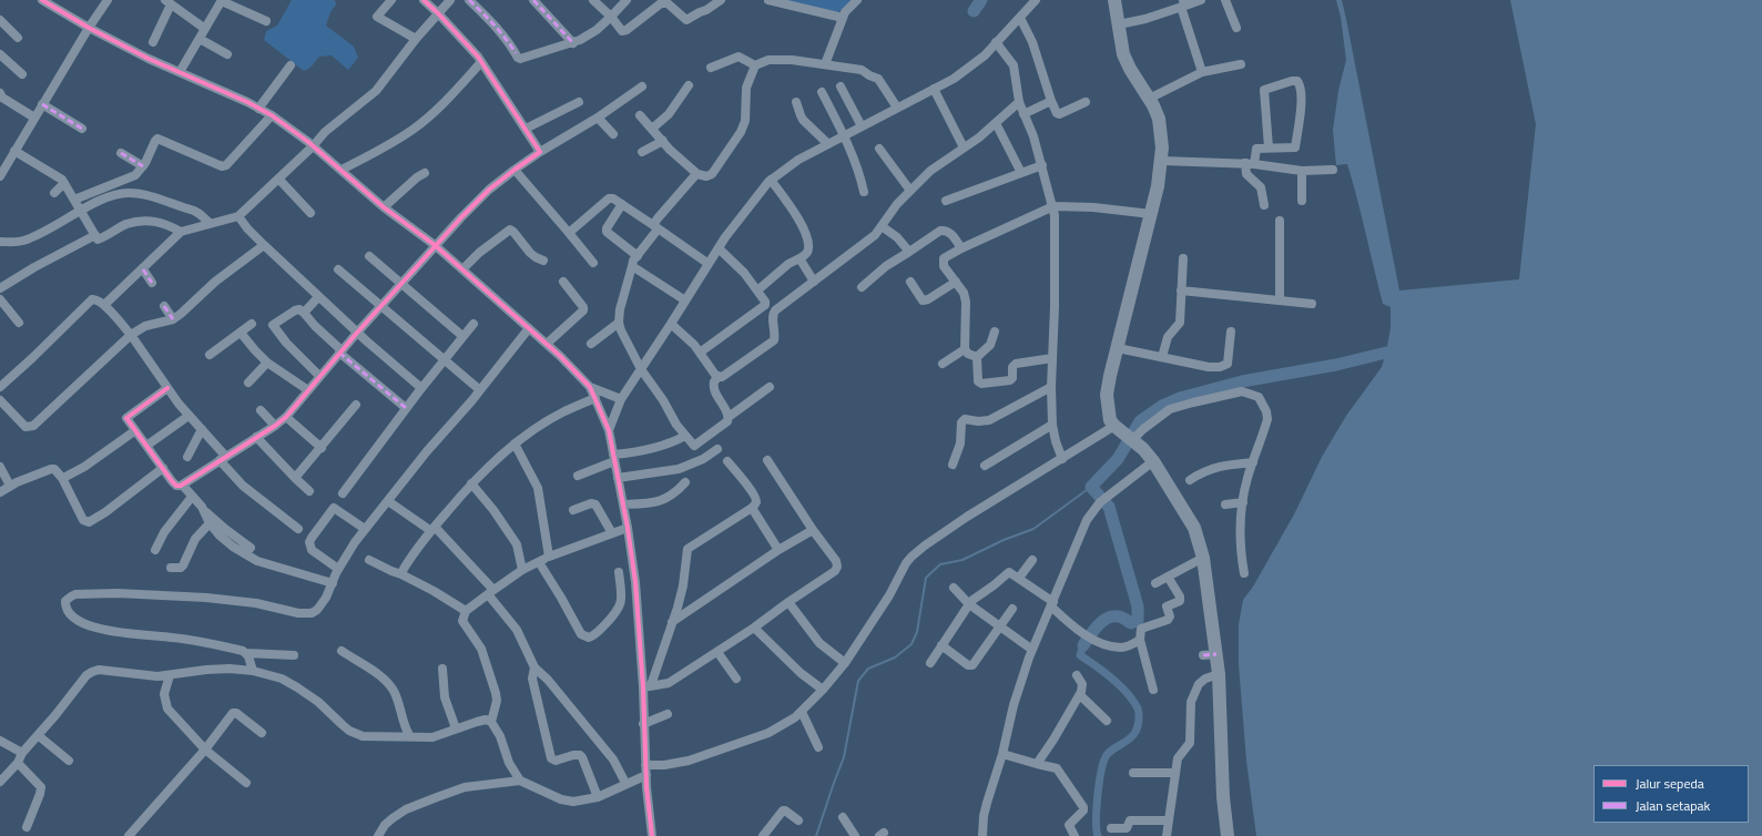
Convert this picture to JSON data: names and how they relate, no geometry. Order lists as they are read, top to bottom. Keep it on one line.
{"legend":["Jalur sepeda","Jalan setapak"]}
